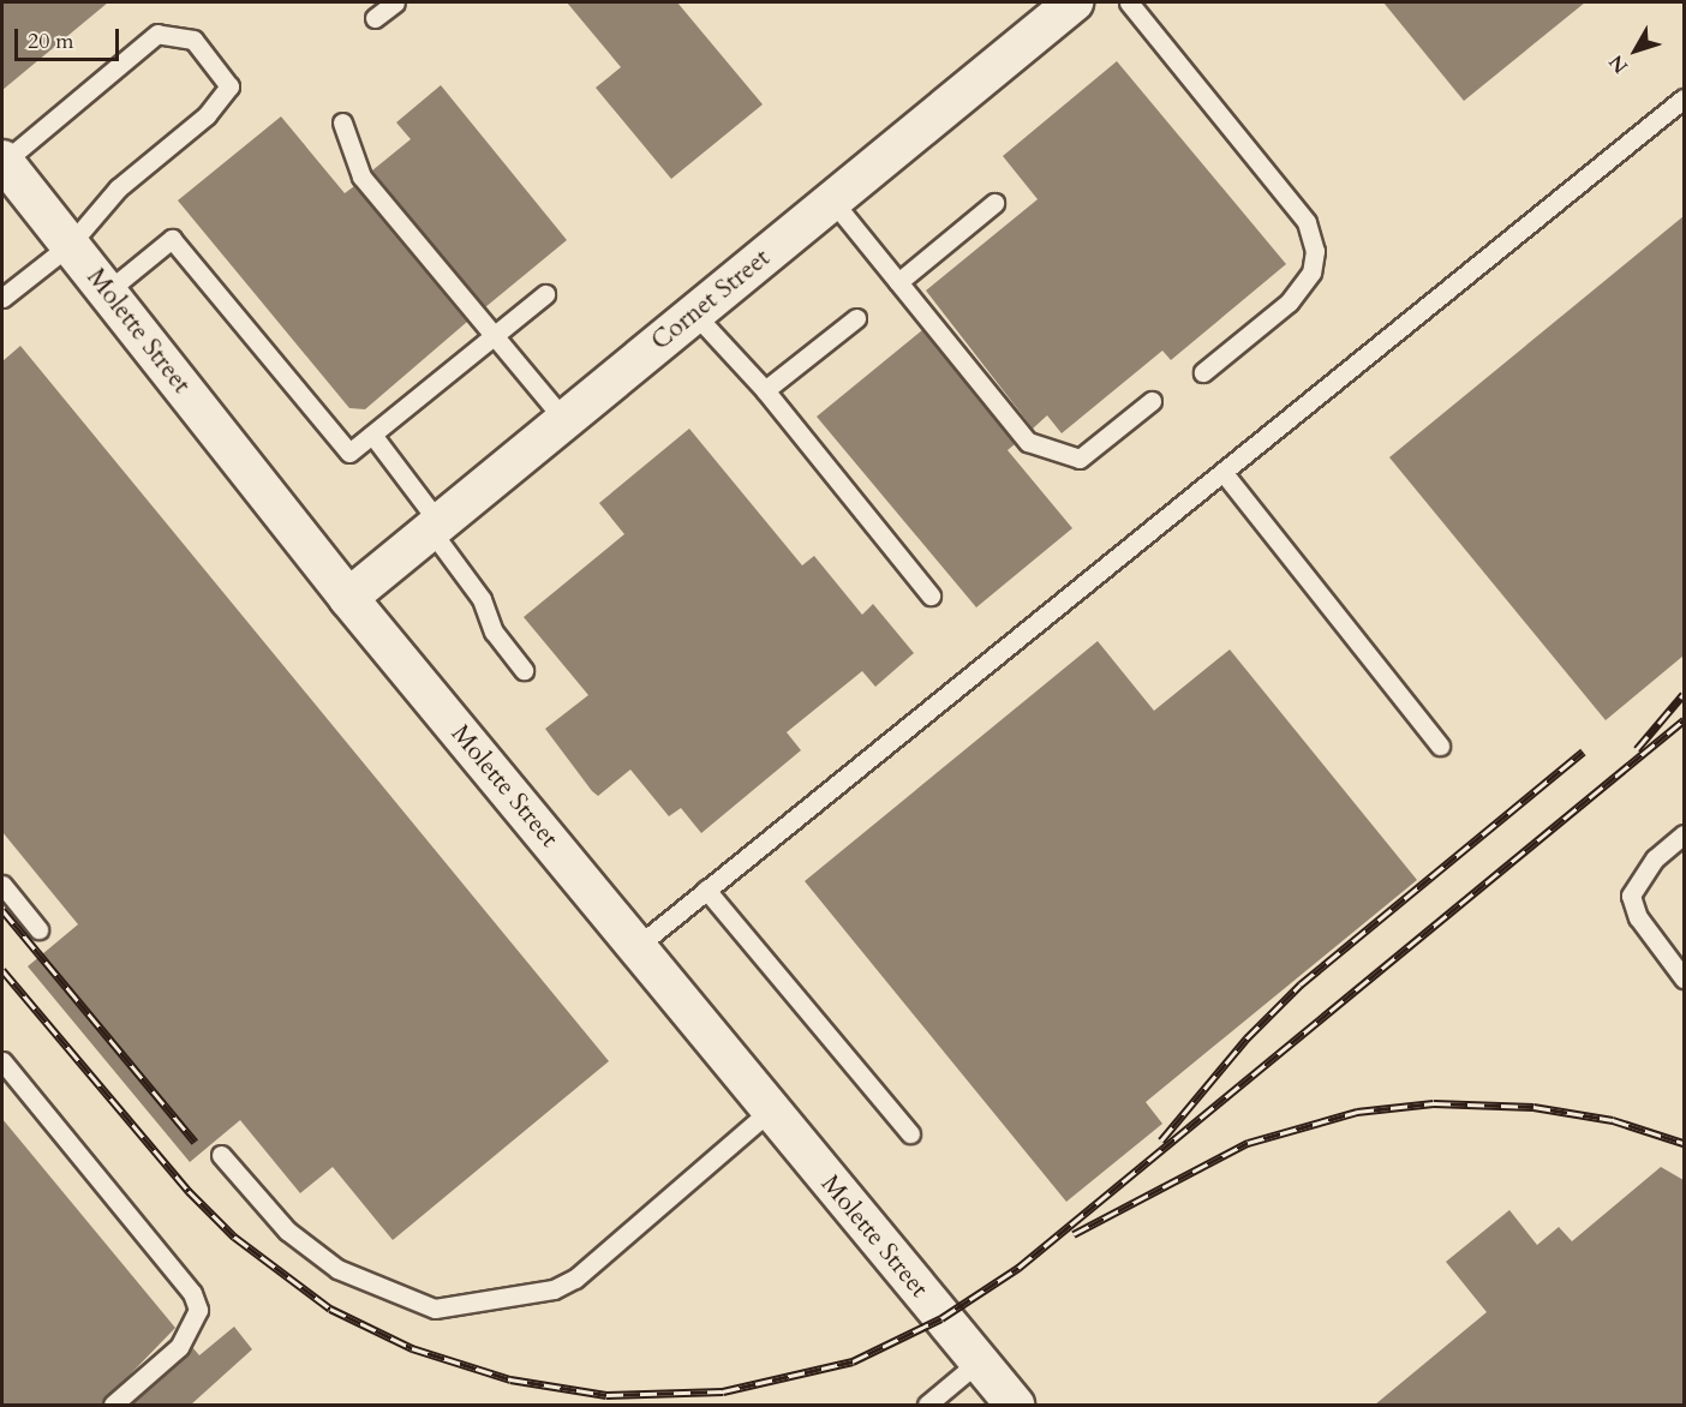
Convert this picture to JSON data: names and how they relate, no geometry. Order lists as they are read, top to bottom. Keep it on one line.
{"streets":{"street":["Cornet Street","Molette Street"]},"crossings":[["Cornet Street","Molette Street"]],"scale_bar":"20 m","north":"bottom left"}
